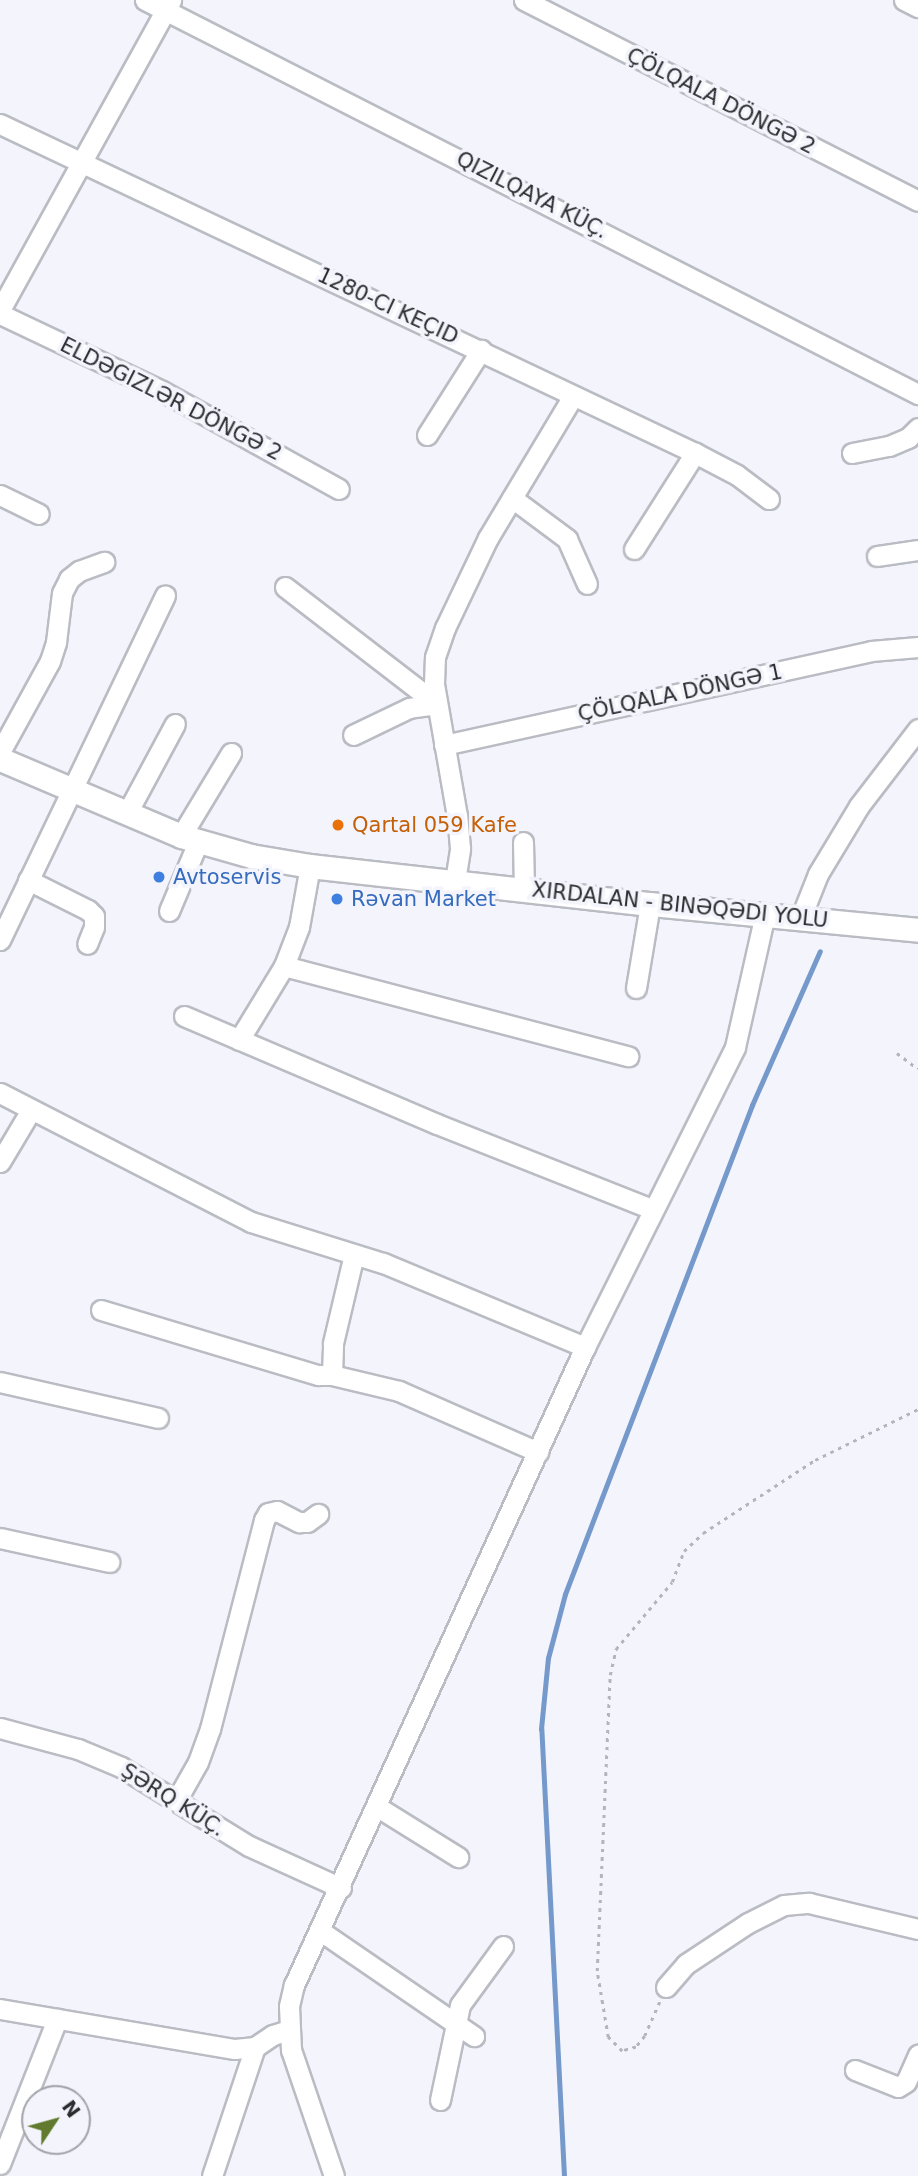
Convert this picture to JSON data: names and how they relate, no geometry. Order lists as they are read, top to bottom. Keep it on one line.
{"streets":{"street":["ÇÖLQALA DÖNGƏ 2","ELDƏGIZLƏR DÖNGƏ 2","ÇÖLQALA DÖNGƏ 1","ŞƏRQ KÜÇ."]},"places":["Qartal 059 Kafe","Avtoservis","Rəvan Market"],"north":"top right"}
